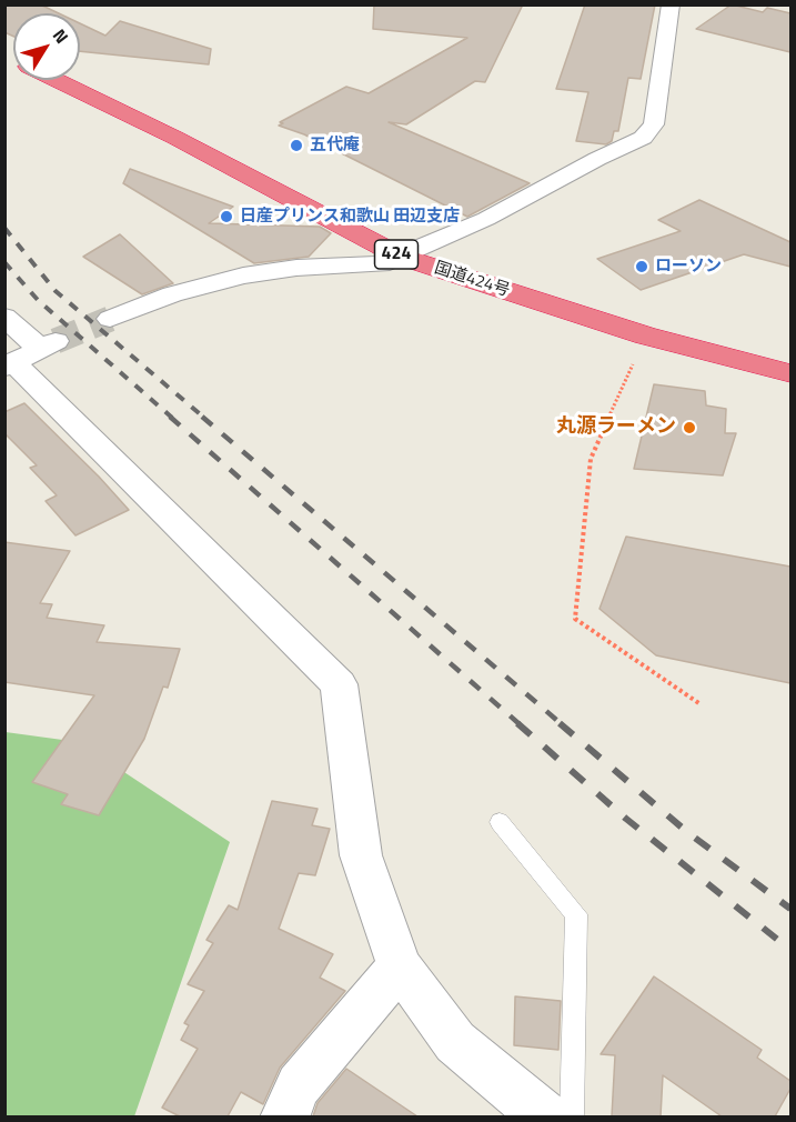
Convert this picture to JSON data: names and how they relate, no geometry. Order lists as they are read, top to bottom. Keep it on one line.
{"streets":{"highway":["424","国道424号"]},"places":["五代庵","日産プリンス和歌山 田辺支店","ローソン","丸源ラーメン"],"north":"top right"}
